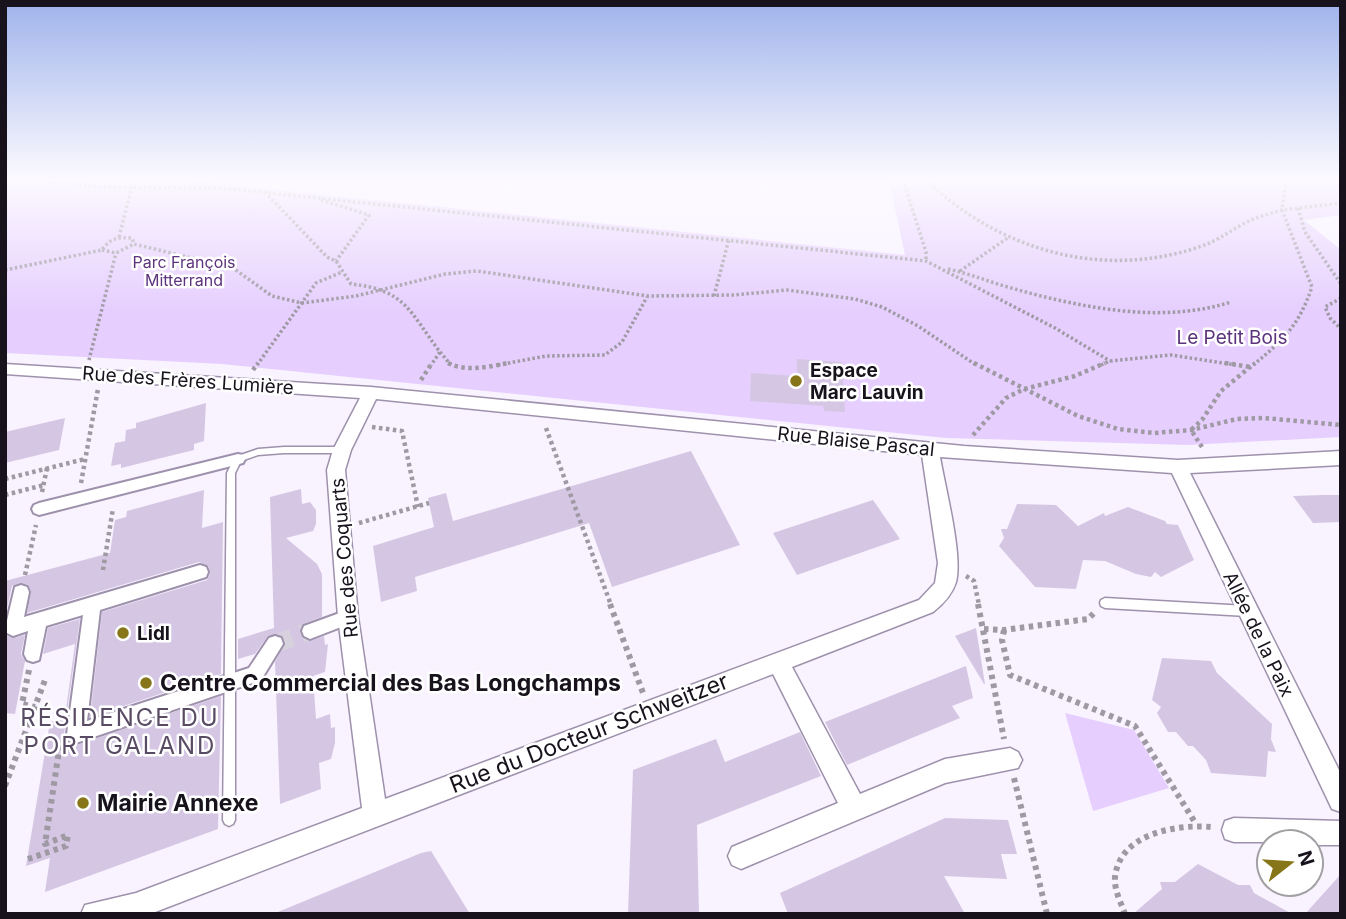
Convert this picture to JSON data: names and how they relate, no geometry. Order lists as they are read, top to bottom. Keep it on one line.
{"streets":{"street":["Rue des Frères Lumière","Rue Blaise Pascal","Rue des Coquarts","Allée de la Paix","Rue du Docteur Schweitzer"]},"crossings":[["Rue des Frères Lumière","Rue Blaise Pascal"],["Rue des Frères Lumière","Rue des Coquarts"],["Rue Blaise Pascal","Rue des Coquarts"],["Rue Blaise Pascal","Allée de la Paix"],["Rue Blaise Pascal","Rue du Docteur Schweitzer"],["Rue des Coquarts","Rue du Docteur Schweitzer"]],"districts":["RÉSIDENCE DU PORT GALAND"],"parks":["Parc François Mitterrand","Le Petit Bois"],"places":["Espace Marc Lauvin","Lidl","Centre Commercial des Bas Longchamps","Mairie Annexe"],"north":"right"}
